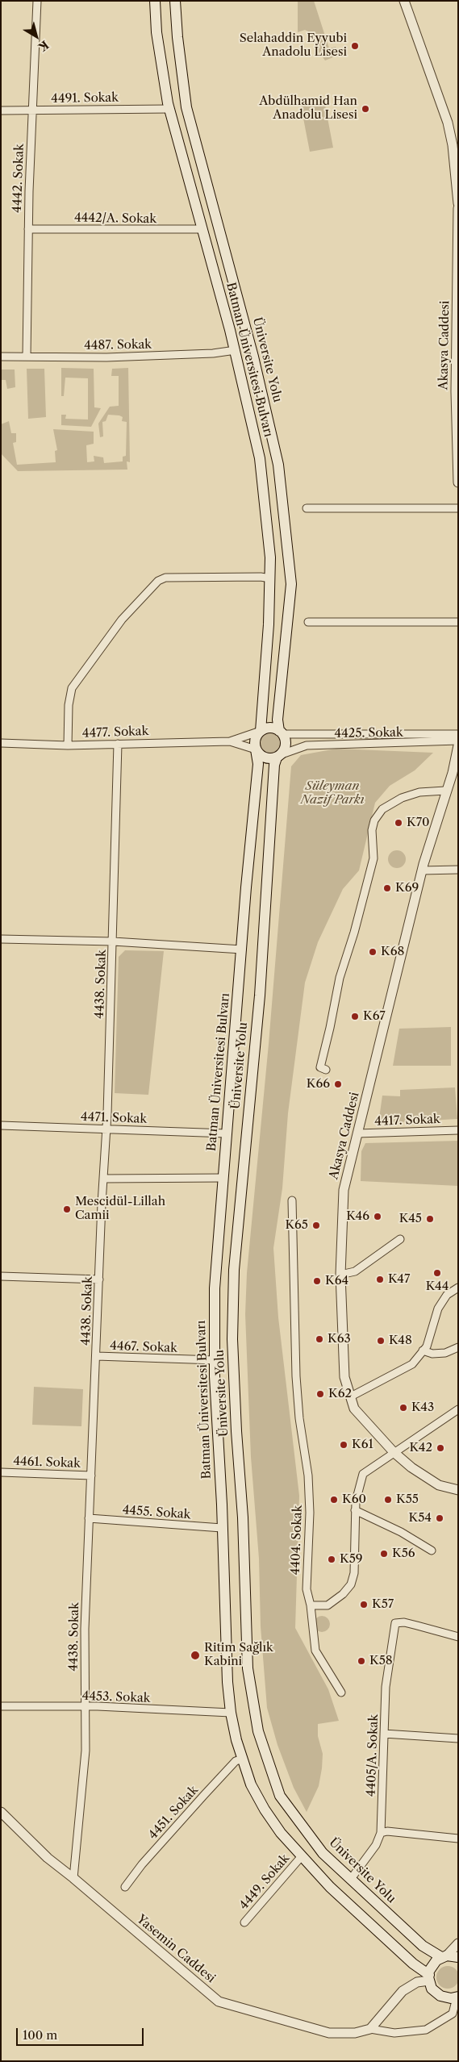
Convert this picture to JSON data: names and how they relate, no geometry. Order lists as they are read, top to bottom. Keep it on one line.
{"streets":{"main road":["Batman Üniversitesi Bulvarı","Üniversite Yolu"],"street":["4491. Sokak","4442. Sokak","4442/A. Sokak","4487. Sokak","Akasya Caddesi","4477. Sokak","4425. Sokak","4438. Sokak","4471. Sokak","4417. Sokak","4467. Sokak","4461. Sokak","4455. Sokak","4404. Sokak","4453. Sokak","4405/A. Sokak","4451. Sokak","4449. Sokak","Yasemin Caddesi"]},"crossings":[["4491. Sokak","4442. Sokak"],["4491. Sokak","Batman Üniversitesi Bulvarı"],["4442. Sokak","4442/A. Sokak"],["4442. Sokak","4487. Sokak"],["4442/A. Sokak","Batman Üniversitesi Bulvarı"],["4487. Sokak","Batman Üniversitesi Bulvarı"],["Akasya Caddesi","4417. Sokak"],["Batman Üniversitesi Bulvarı","Üniversite Yolu"],["Batman Üniversitesi Bulvarı","4425. Sokak"],["Batman Üniversitesi Bulvarı","4471. Sokak"],["Batman Üniversitesi Bulvarı","4467. Sokak"],["Batman Üniversitesi Bulvarı","4455. Sokak"],["Batman Üniversitesi Bulvarı","4453. Sokak"],["Batman Üniversitesi Bulvarı","4451. Sokak"],["Batman Üniversitesi Bulvarı","4449. Sokak"],["Üniversite Yolu","4425. Sokak"],["Üniversite Yolu","4405/A. Sokak"],["4477. Sokak","4438. Sokak"],["4438. Sokak","4471. Sokak"],["4438. Sokak","4467. Sokak"],["4438. Sokak","4461. Sokak"],["4438. Sokak","4455. Sokak"],["4438. Sokak","4453. Sokak"],["4438. Sokak","Yasemin Caddesi"]],"parks":["Süleyman Nazif Parkı"],"places":["Selahaddin Eyyubi Anadolu Lisesi","Abdülhamid Han Anadolu Lisesi","K70","K69","K68","K67","K66","Mescidül-Lillah Camii","K46","K45","K65","K44","K47","K64","K63","K48","K62","K43","K61","K42","K60","K55","K54","K56","K59","K57","Ritim Sağlık Kabini","K58"],"scale_bar":"100 m","north":"bottom right"}
